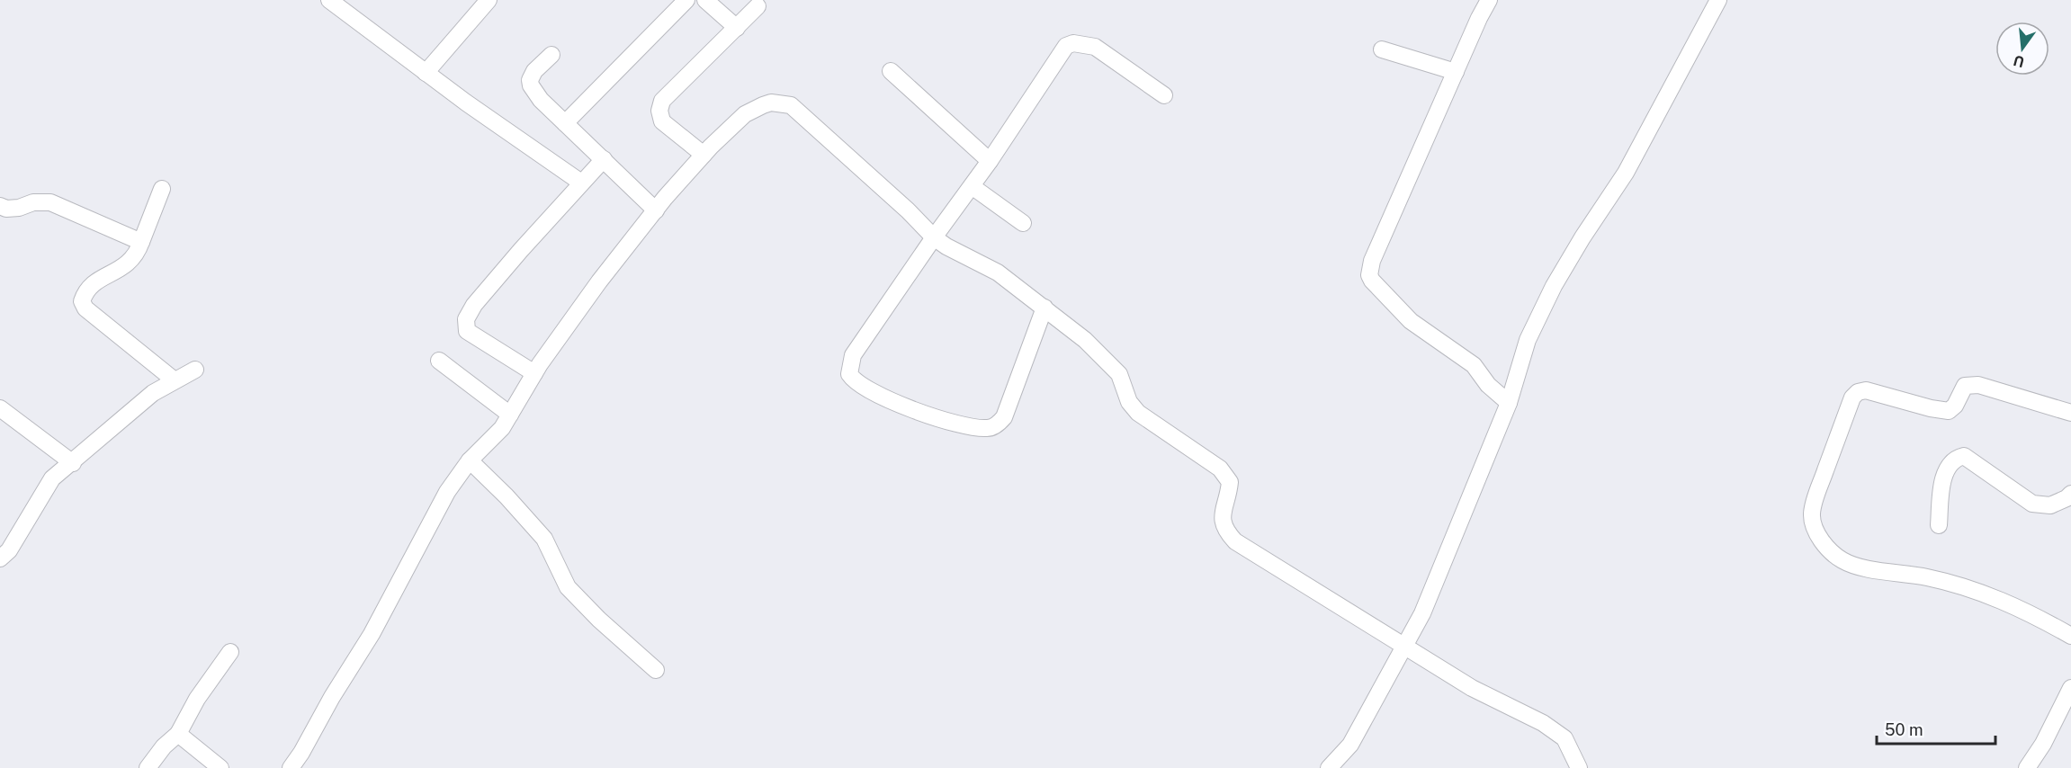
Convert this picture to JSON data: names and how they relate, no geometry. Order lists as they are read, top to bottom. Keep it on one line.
{"scale_bar":"50 m","north":"bottom"}
